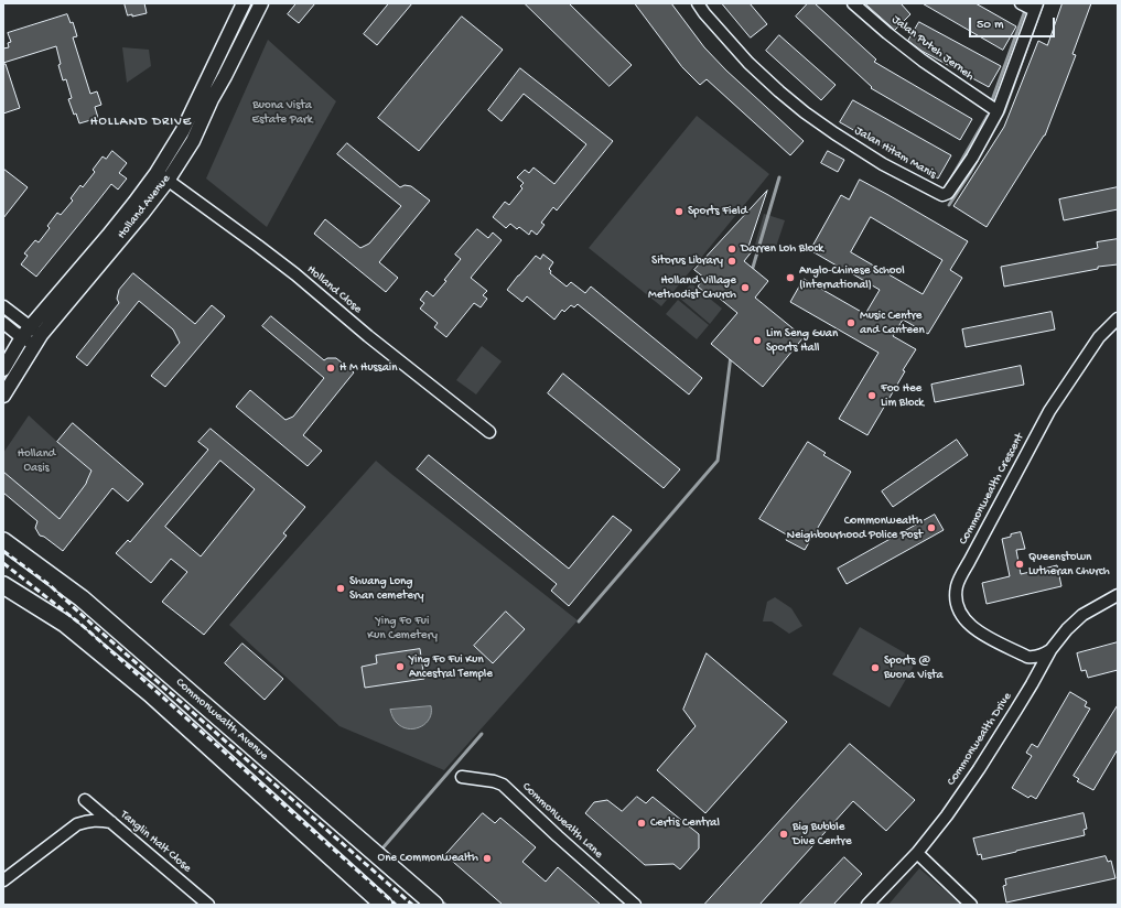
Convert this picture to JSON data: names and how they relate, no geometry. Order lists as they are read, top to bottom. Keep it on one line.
{"streets":{"main road":["Commonwealth Avenue"],"street":["Jalan Puteh Jerneh","Jalan Hitam Manis","Holland Avenue","Holland Close","Commonwealth Crescent","Commonwealth Drive","Commonwealth Lane","Tanglin Halt Close"]},"crossings":[["Jalan Puteh Jerneh","Jalan Hitam Manis"],["Holland Avenue","Holland Close"]],"districts":["HOLLAND DRIVE"],"parks":["Buona Vista Estate Park","Holland Oasis","Ying Fo Fui Kun Cemetery"],"places":["Sports Field","Darren Loh Block","Sitorus Library","Anglo-Chinese School (International)","Holland Village Methodist Church","Music Centre and Canteen","Lim Seng Guan Sports Hall","H M Hussain","Foo Hee Lim Block","Commonwealth Neighbourhood Police Post","Queenstown Lutheran Church","Shuang Long Shan cemetery","Ying Fo Fui Kun Ancestral Temple","Sports @ Buona Vista","Certis Central","Big Bubble Dive Centre","One Commonwealth"],"scale_bar":"50 m"}
